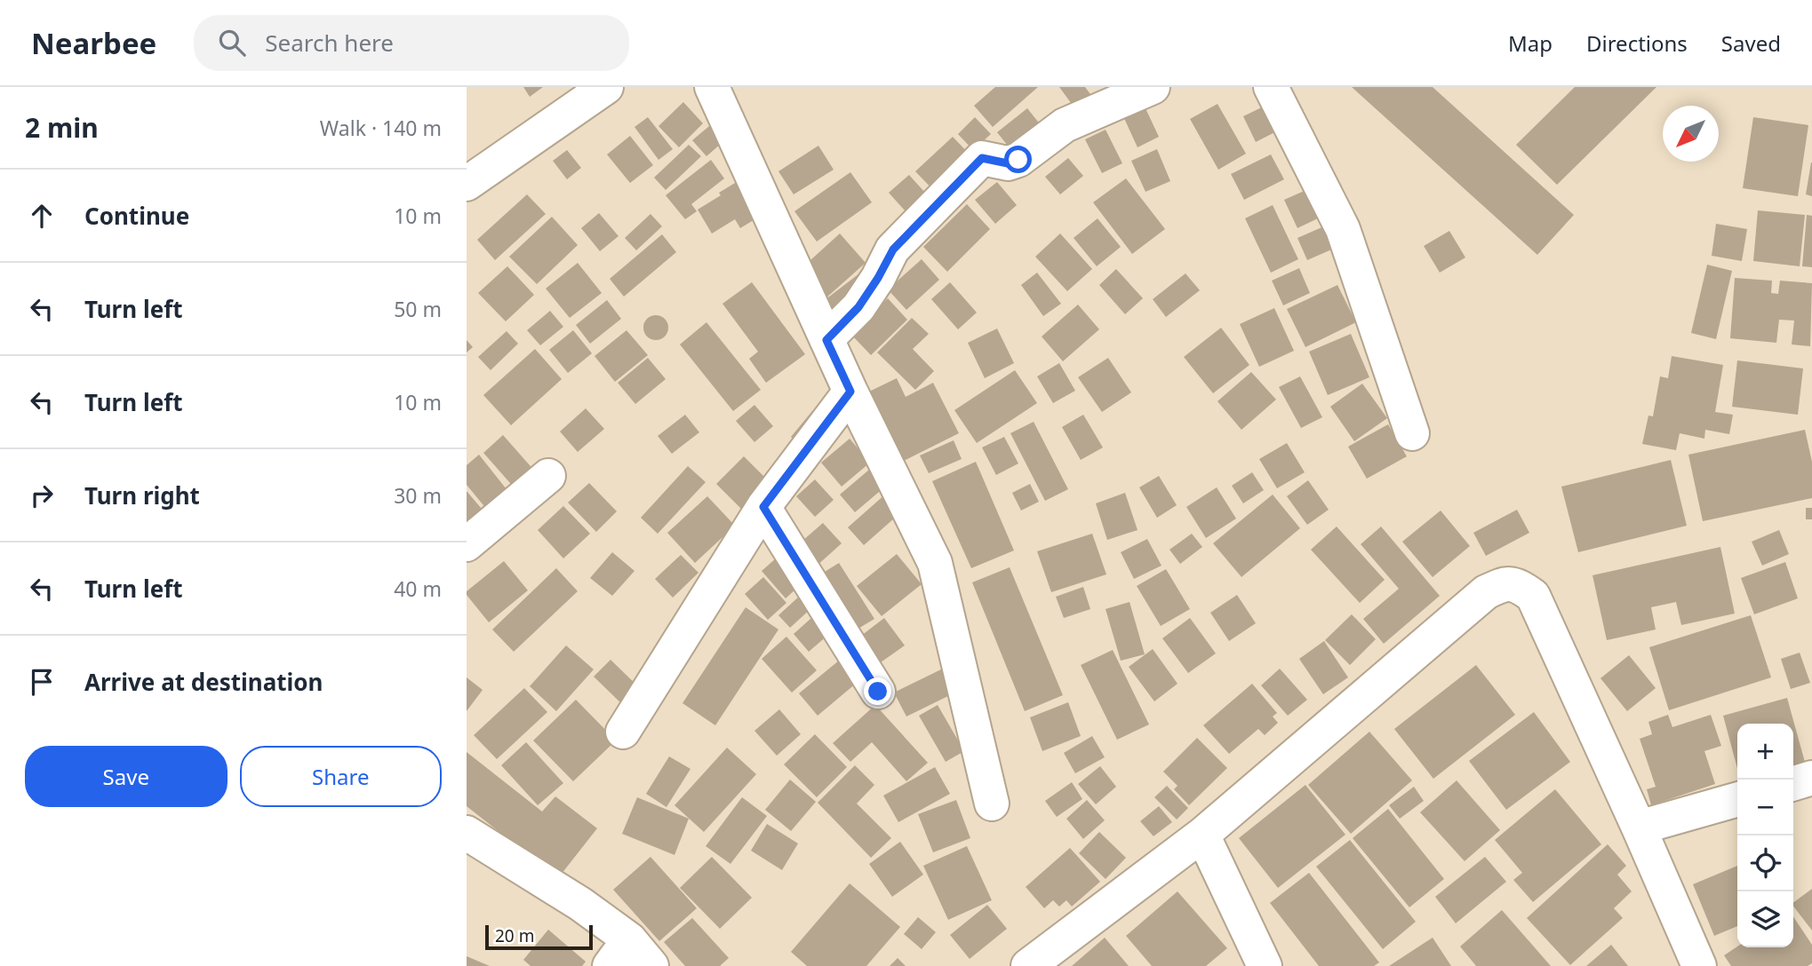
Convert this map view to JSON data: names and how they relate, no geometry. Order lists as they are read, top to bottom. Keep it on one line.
{"scale_bar":"20 m","north":"bottom left","page":{"header":"Nearbee","search":"Search here","nav":["Map","Directions","Saved"],"heading":["2 min","Walk · 140 m"],"list":[["Continue","10 m"],["Turn left","50 m"],["Turn left","10 m"],["Turn right","30 m"],["Turn left","40 m"],"Arrive at destination"],"map_buttons":["+","−"],"buttons":["Save","Share"],"scale":"20 m"}}
